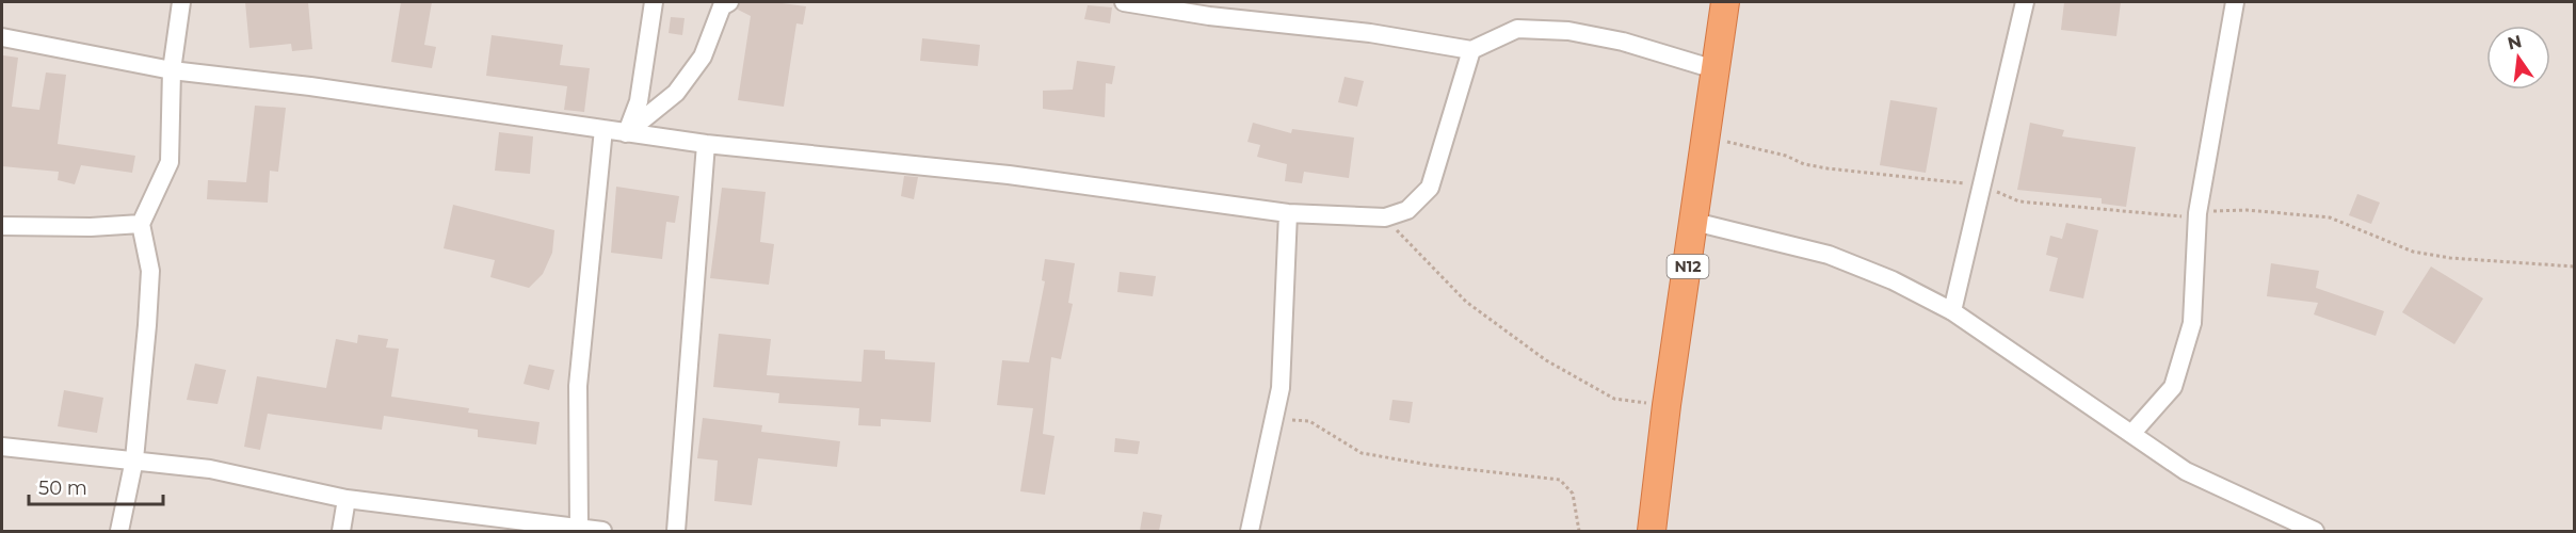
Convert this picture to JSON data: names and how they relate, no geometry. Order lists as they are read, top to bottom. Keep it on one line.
{"streets":{"highway":["N12"]},"scale_bar":"50 m","north":"top"}
